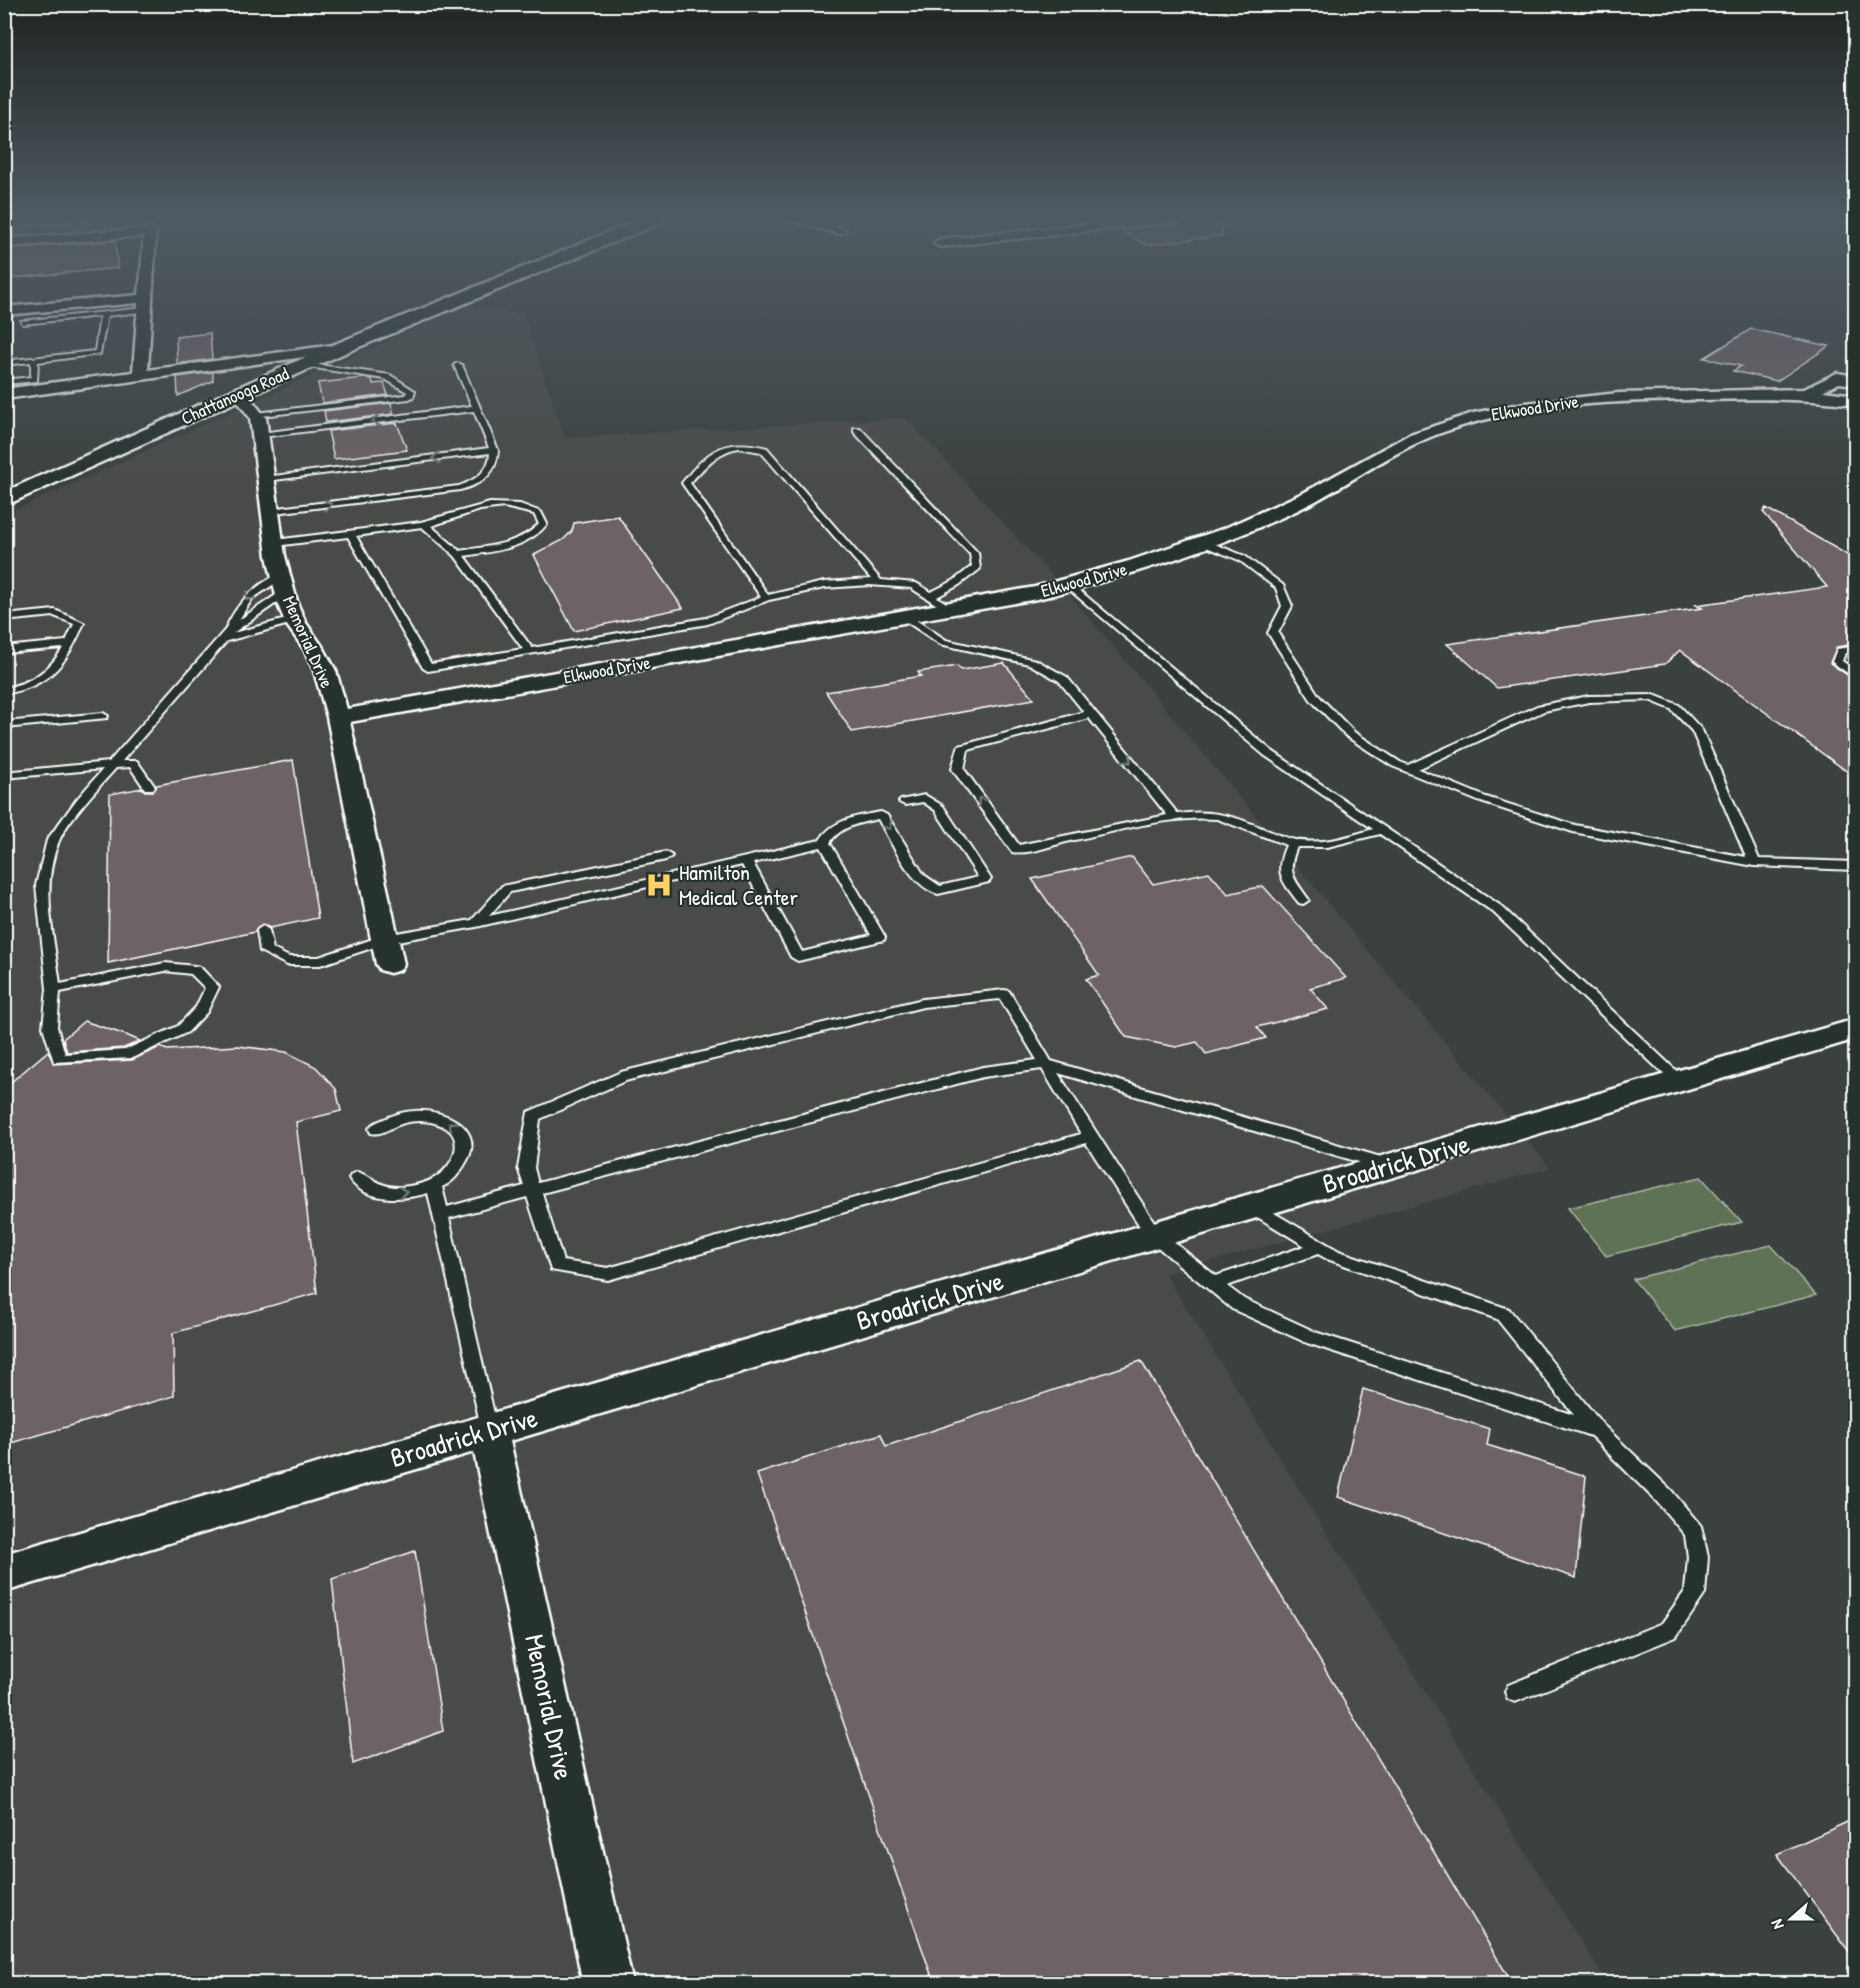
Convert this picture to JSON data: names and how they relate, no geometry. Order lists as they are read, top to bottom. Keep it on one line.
{"streets":{"main road":["Chattanooga Road"],"street":["Elkwood Drive","Memorial Drive","Broadrick Drive"]},"crossings":[["Elkwood Drive","Memorial Drive"],["Memorial Drive","Broadrick Drive"]],"places":{"hospital":["Hamilton Medical Center"]},"north":"left"}
